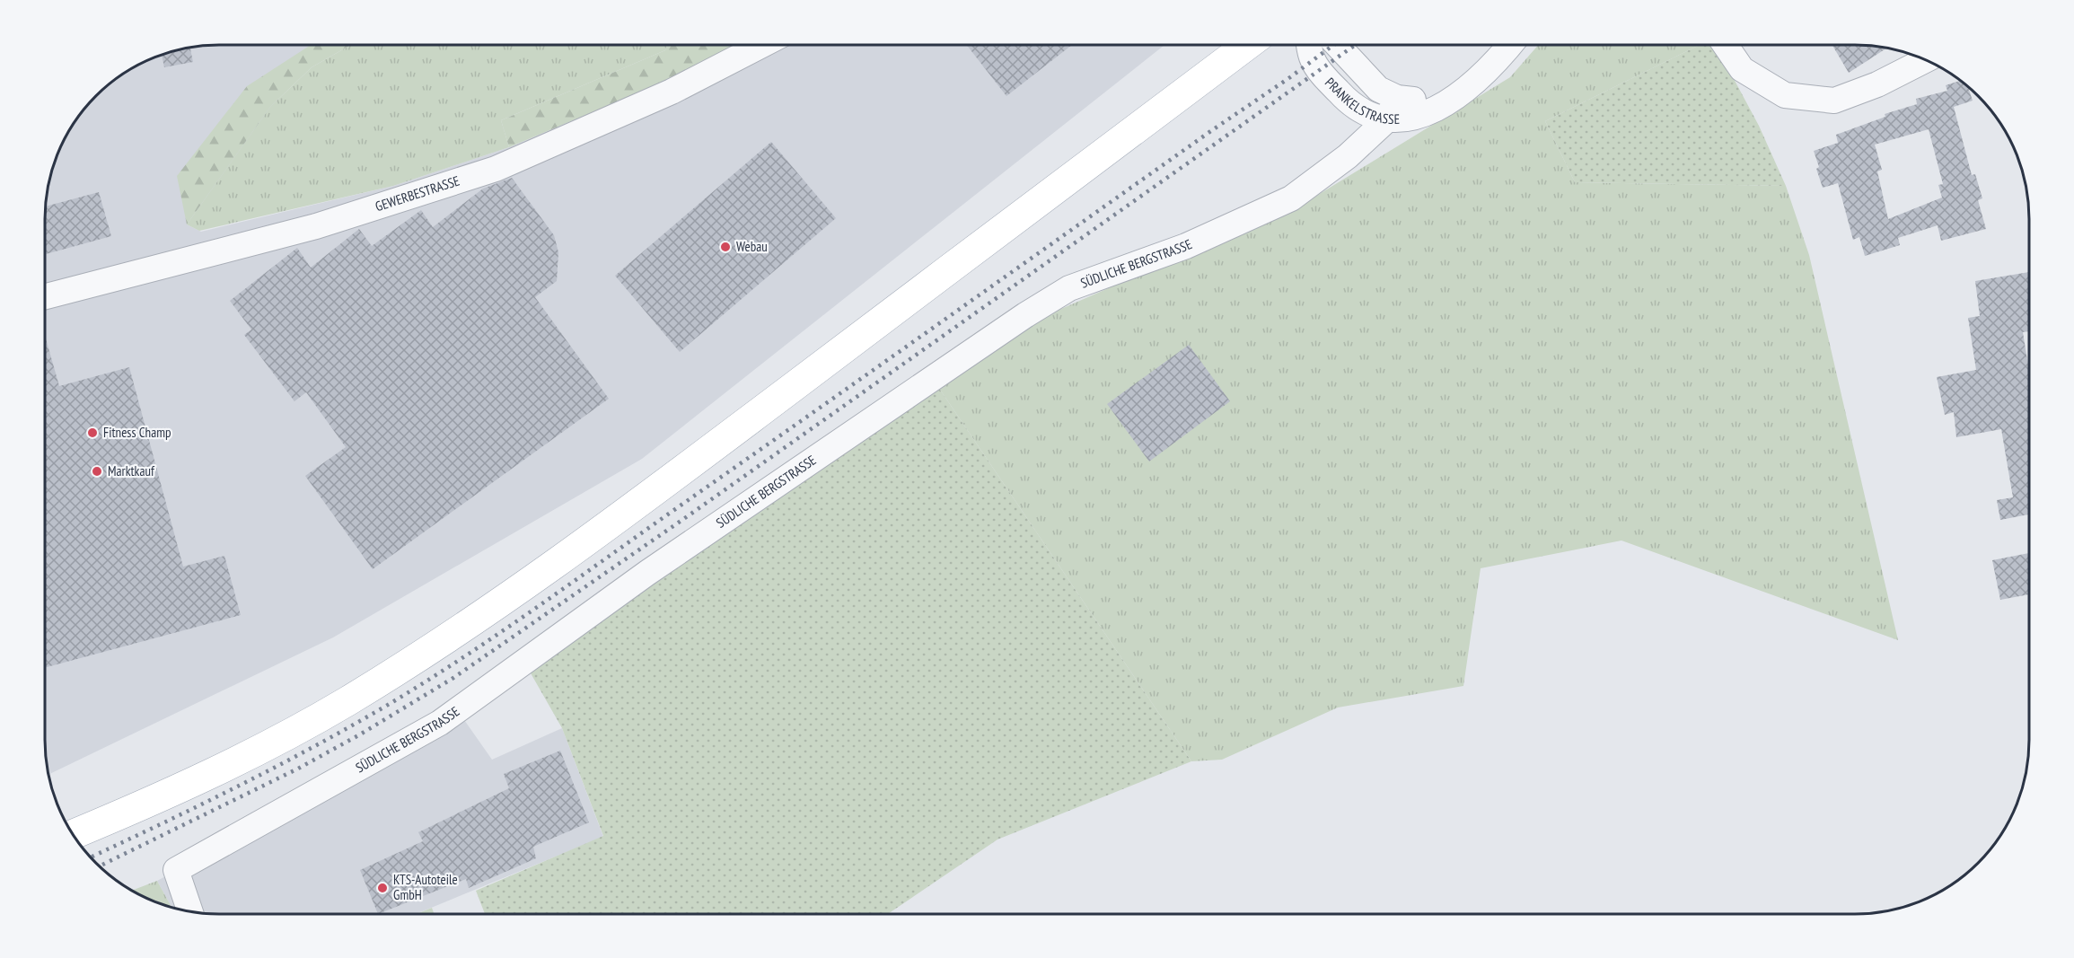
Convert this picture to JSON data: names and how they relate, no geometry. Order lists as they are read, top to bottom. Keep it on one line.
{"streets":{"street":["PRANKELSTRASSE","GEWERBESTRASSE","SÜDLICHE BERGSTRASSE"]},"crossings":[["PRANKELSTRASSE","SÜDLICHE BERGSTRASSE"]],"places":["Webau","Fitness Champ","Marktkauf","KTS-Autoteile GmbH"]}
